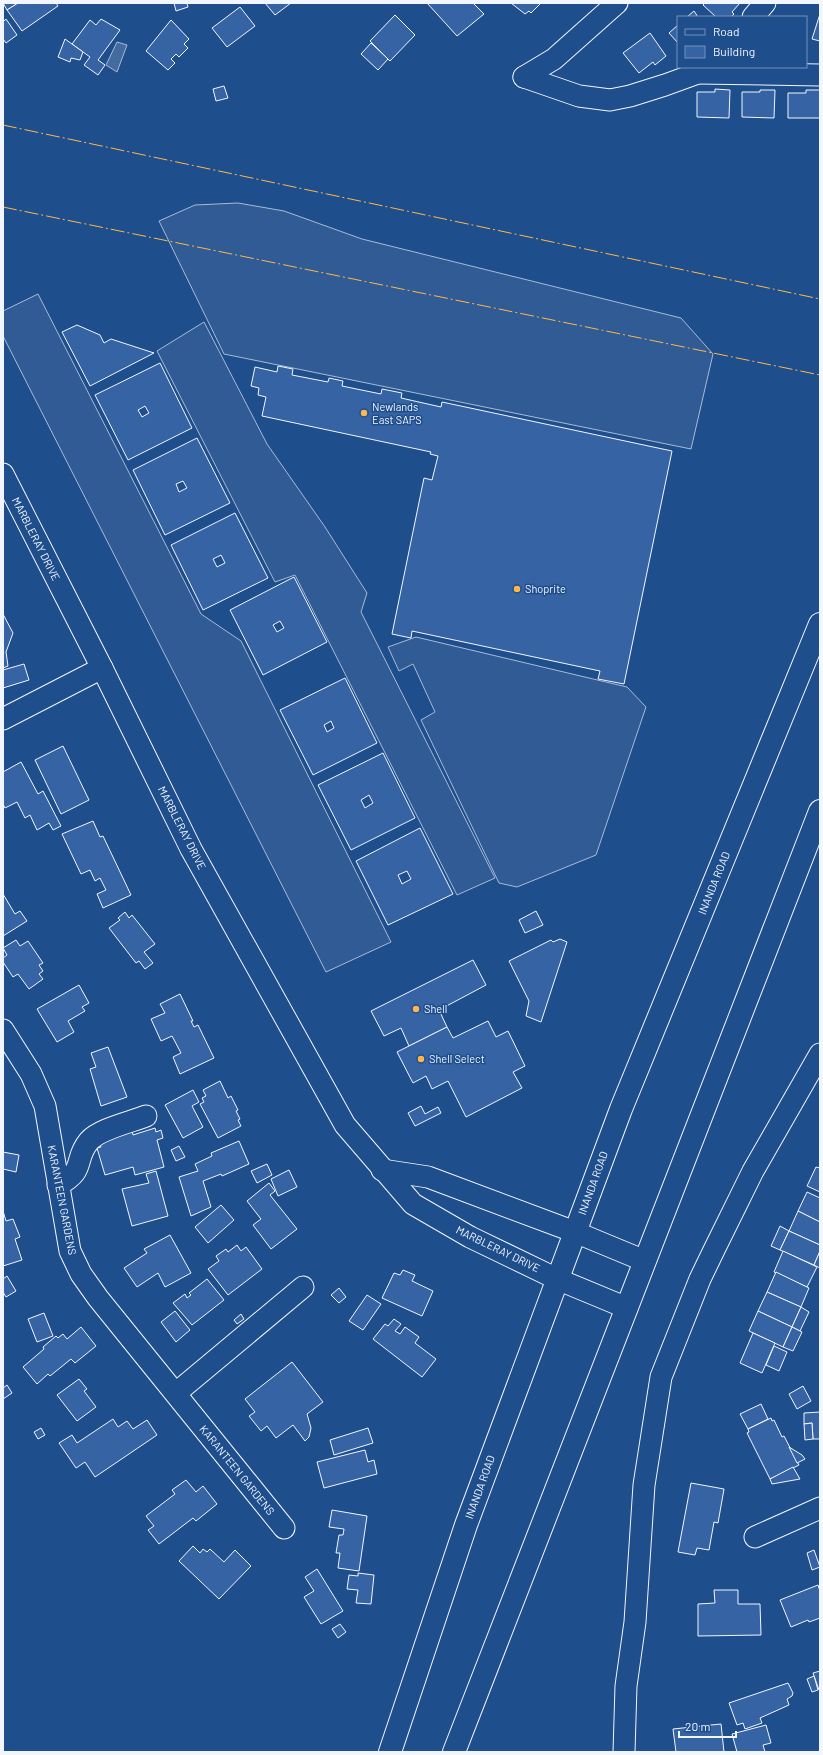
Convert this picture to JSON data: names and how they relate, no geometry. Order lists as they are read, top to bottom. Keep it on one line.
{"streets":{"main road":["INANDA ROAD"],"street":["MARBLERAY DRIVE","KARANTEEN GARDENS"]},"crossings":[["MARBLERAY DRIVE","INANDA ROAD"]],"places":["Newlands East SAPS","Shoprite","Shell","Shell Select"],"legend":["Road","Building"],"scale_bar":"20 m"}
